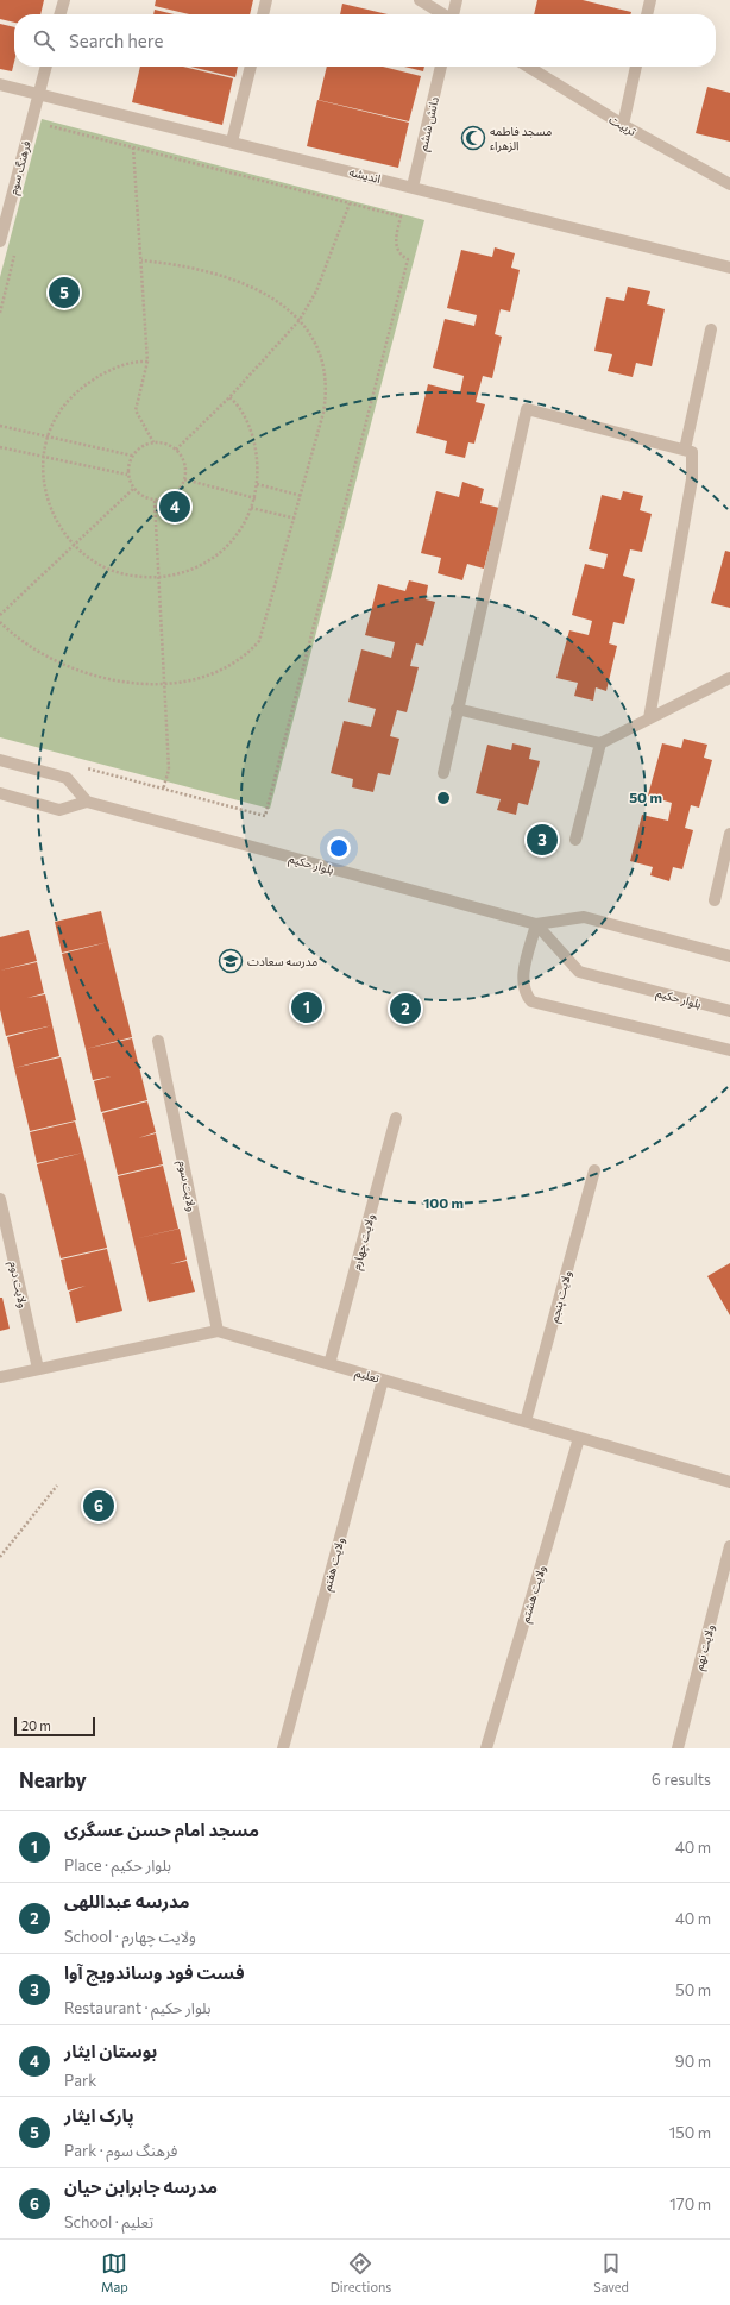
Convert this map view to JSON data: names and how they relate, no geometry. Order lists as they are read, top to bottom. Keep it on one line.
{"streets":{"street":["دانش ششم","تربیت","فرهنگ سوم","اندیشه","بلوار حکیم","ولایت سوم","ولایت چهارم","ولایت دوم","ولایت پنجم","تعلیم","ولایت هفتم","ولایت هشتم","ولایت نهم"]},"crossings":[["دانش ششم","اندیشه"],["فرهنگ سوم","اندیشه"],["ولایت سوم","تعلیم"],["ولایت چهارم","تعلیم"],["ولایت دوم","تعلیم"],["ولایت پنجم","تعلیم"],["تعلیم","ولایت هفتم"],["تعلیم","ولایت هشتم"]],"places":{"mosque":["مسجد فاطمه الزهراء"],"school or university":["مدرسه سعادت"]},"scale_bar":"20 m","page":{"search":"Search here","pins":["5","4","3","1","2","6"],"scale":"20 m","heading":["Nearby","6 results"],"list":[{"mark":"1","name":"مسجد امام حسن عسگری","note":"Place · بلوار حکیم","value":"40 m"},{"mark":"2","name":"مدرسه عبداللهی","note":"School · ولایت چهارم","value":"40 m"},{"mark":"3","name":"فست فود وساندویچ آوا","note":"Restaurant · بلوار حکیم","value":"50 m"},{"mark":"4","name":"بوستان ایثار","note":"Park","value":"90 m"},{"mark":"5","name":"پارک ایثار","note":"Park · فرهنگ سوم","value":"150 m"},{"mark":"6","name":"مدرسه جابرابن حیان","note":"School · تعلیم","value":"170 m"}],"nav":["Map","Directions","Saved"]},"rings":["50 m","100 m"]}
